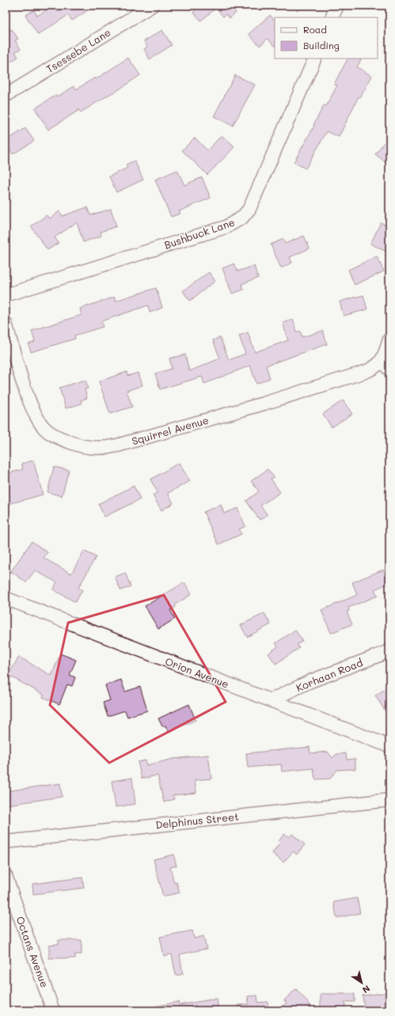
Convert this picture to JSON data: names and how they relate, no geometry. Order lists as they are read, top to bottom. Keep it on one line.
{"streets":{"street":["Tsessebe Lane","Bushbuck Lane","Squirrel Avenue","Orion Avenue","Korhaan Road","Delphinus Street","Octans Avenue"]},"crossings":[["Orion Avenue","Korhaan Road"]],"legend":["Road","Building"],"north":"bottom right"}
